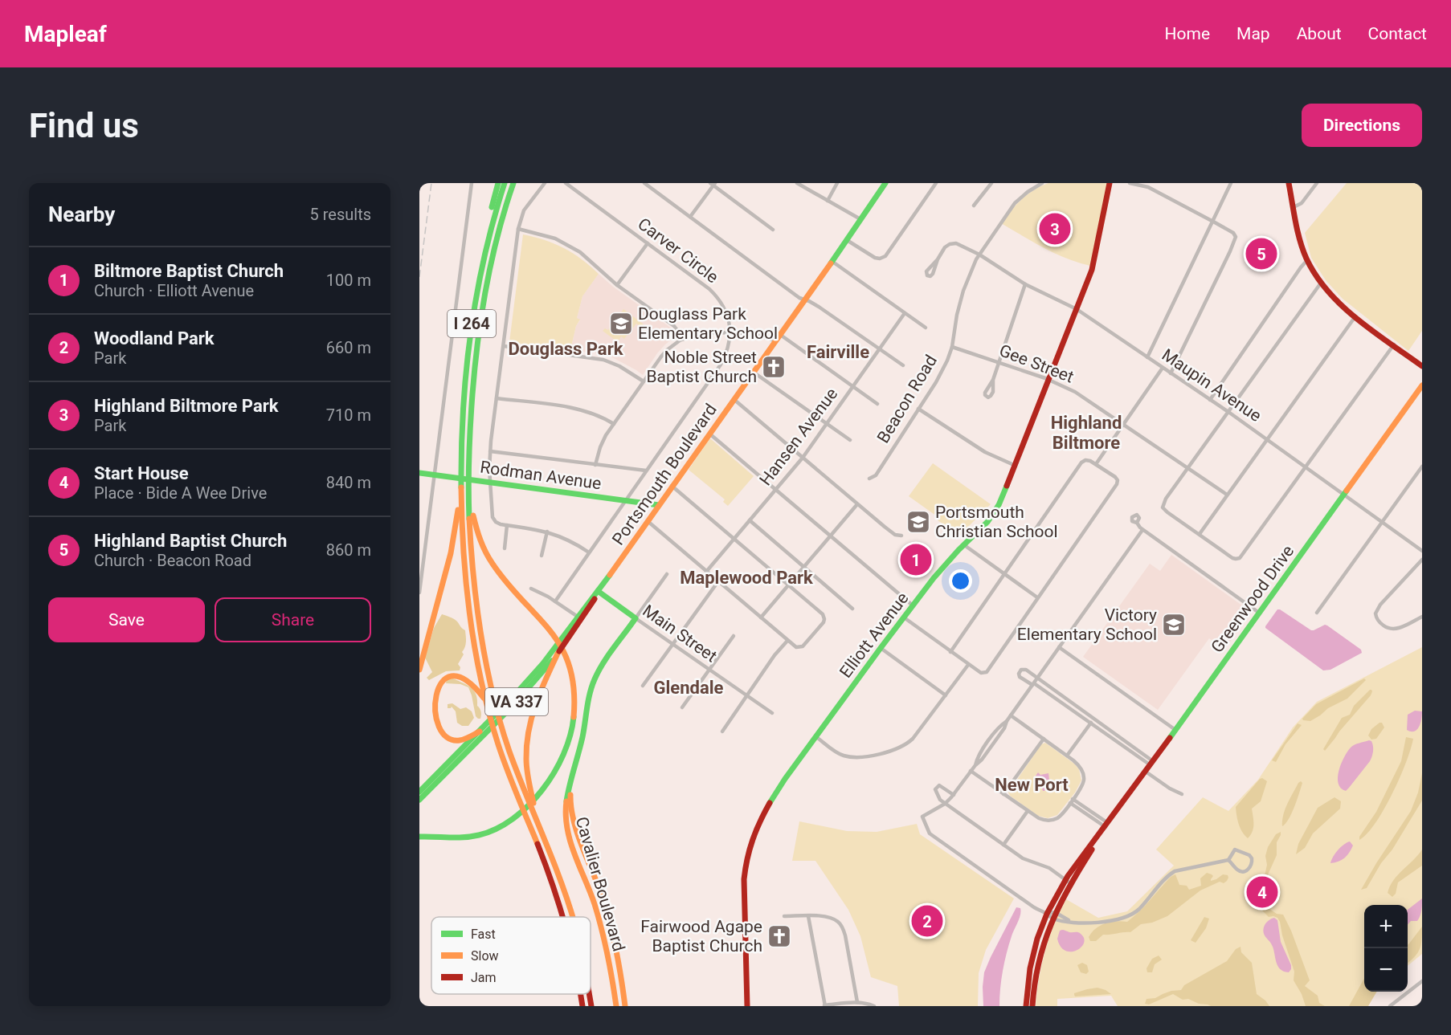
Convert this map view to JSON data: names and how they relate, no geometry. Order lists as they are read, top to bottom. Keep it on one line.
{"streets":{"main road":["I 264","Portsmouth Boulevard","Rodman Avenue","Greenwood Drive","Main Street","Elliott Avenue","VA 337","Cavalier Boulevard"],"street":["Carver Circle","Gee Street","Maupin Avenue","Beacon Road","Hansen Avenue"]},"crossings":[["Carver Circle","Rodman Avenue"],["Gee Street","Beacon Road"],["Gee Street","Elliott Avenue"],["Maupin Avenue","Beacon Road"],["Maupin Avenue","Greenwood Drive"],["Maupin Avenue","Elliott Avenue"],["Portsmouth Boulevard","Rodman Avenue"],["Portsmouth Boulevard","Main Street"],["Main Street","Cavalier Boulevard"]],"districts":["Douglass Park","Fairville","Highland Biltmore","Maplewood Park","Glendale","New Port"],"places":{"school or university":["Douglass Park Elementary School","Portsmouth Christian School","Victory Elementary School"],"church":["Noble Street Baptist Church","Fairwood Agape Baptist Church"]},"legend":["Fast","Slow","Jam"],"page":{"header":"Mapleaf","nav":["Home","Map","About","Contact"],"buttons":["Directions",["Save","Share"]],"title":"Find us","heading":["Nearby","5 results"],"pins":["3","5","1","4","2"],"list":[{"mark":"1","name":"Biltmore Baptist Church","note":"Church · Elliott Avenue","value":"100 m"},{"mark":"2","name":"Woodland Park","note":"Park","value":"660 m"},{"mark":"3","name":"Highland Biltmore Park","note":"Park","value":"710 m"},{"mark":"4","name":"Start House","note":"Place · Bide A Wee Drive","value":"840 m"},{"mark":"5","name":"Highland Baptist Church","note":"Church · Beacon Road","value":"860 m"}],"map_buttons":["+","−"]}}
